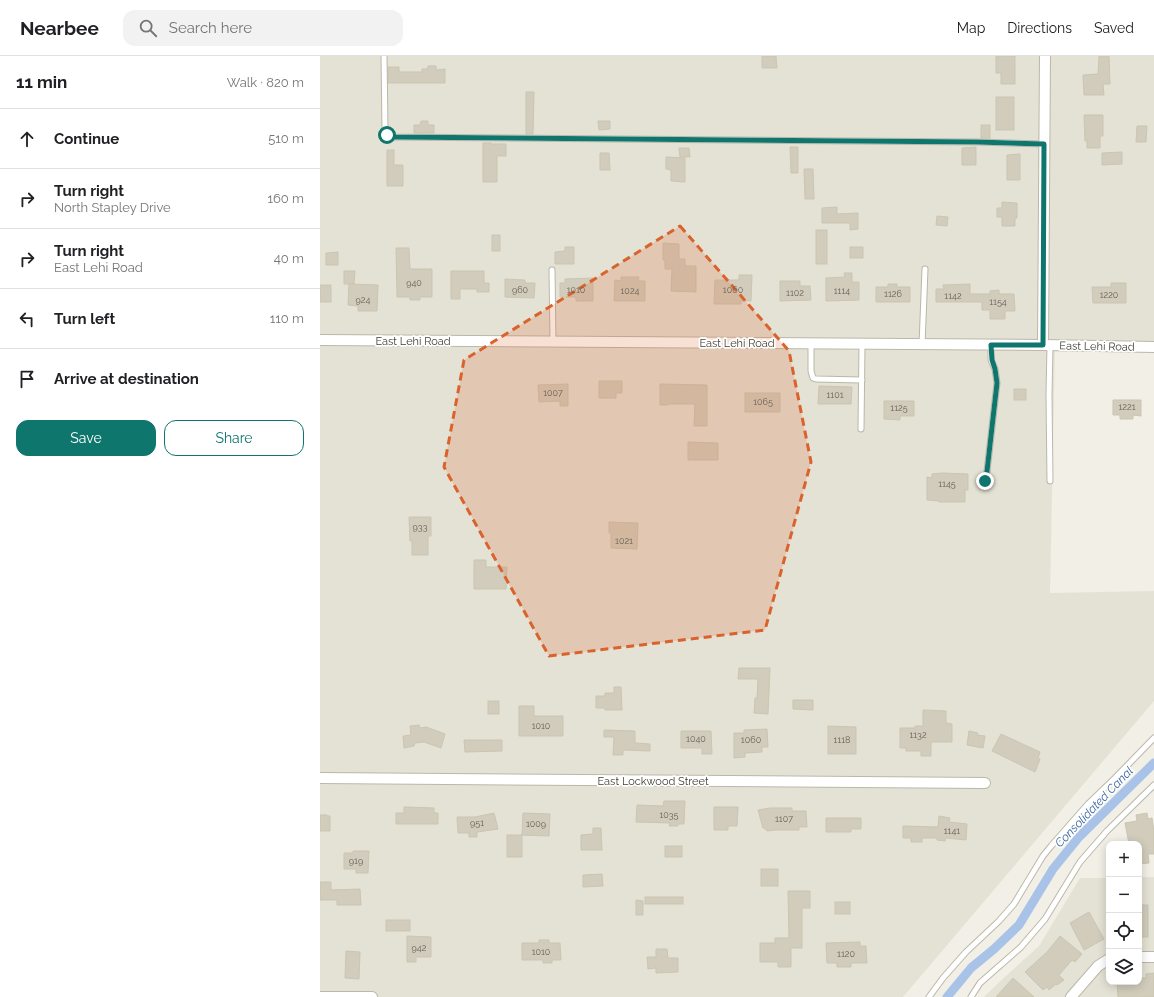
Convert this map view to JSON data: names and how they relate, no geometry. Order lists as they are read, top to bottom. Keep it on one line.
{"streets":{"street":["East Lehi Road","East Lockwood Street"]},"water":["Consolidated Canal"],"house_numbers":["940","960","1010","1060","1024","1114","1102","1126","1220","1142","924","1154","1007","1101","1065","1221","1125","1145","933","1021","1010","1132","1040","1060","1118","1035","1107","951","1009","1141","919","942","1010","1120"],"page":{"header":"Nearbee","search":"Search here","nav":["Map","Directions","Saved"],"heading":["11 min","Walk · 820 m"],"list":[["Continue","510 m"],["Turn right","North Stapley Drive","160 m"],["Turn right","East Lehi Road","40 m"],["Turn left","110 m"],"Arrive at destination"],"buttons":["Save","Share"],"map_buttons":["+","−"]}}
